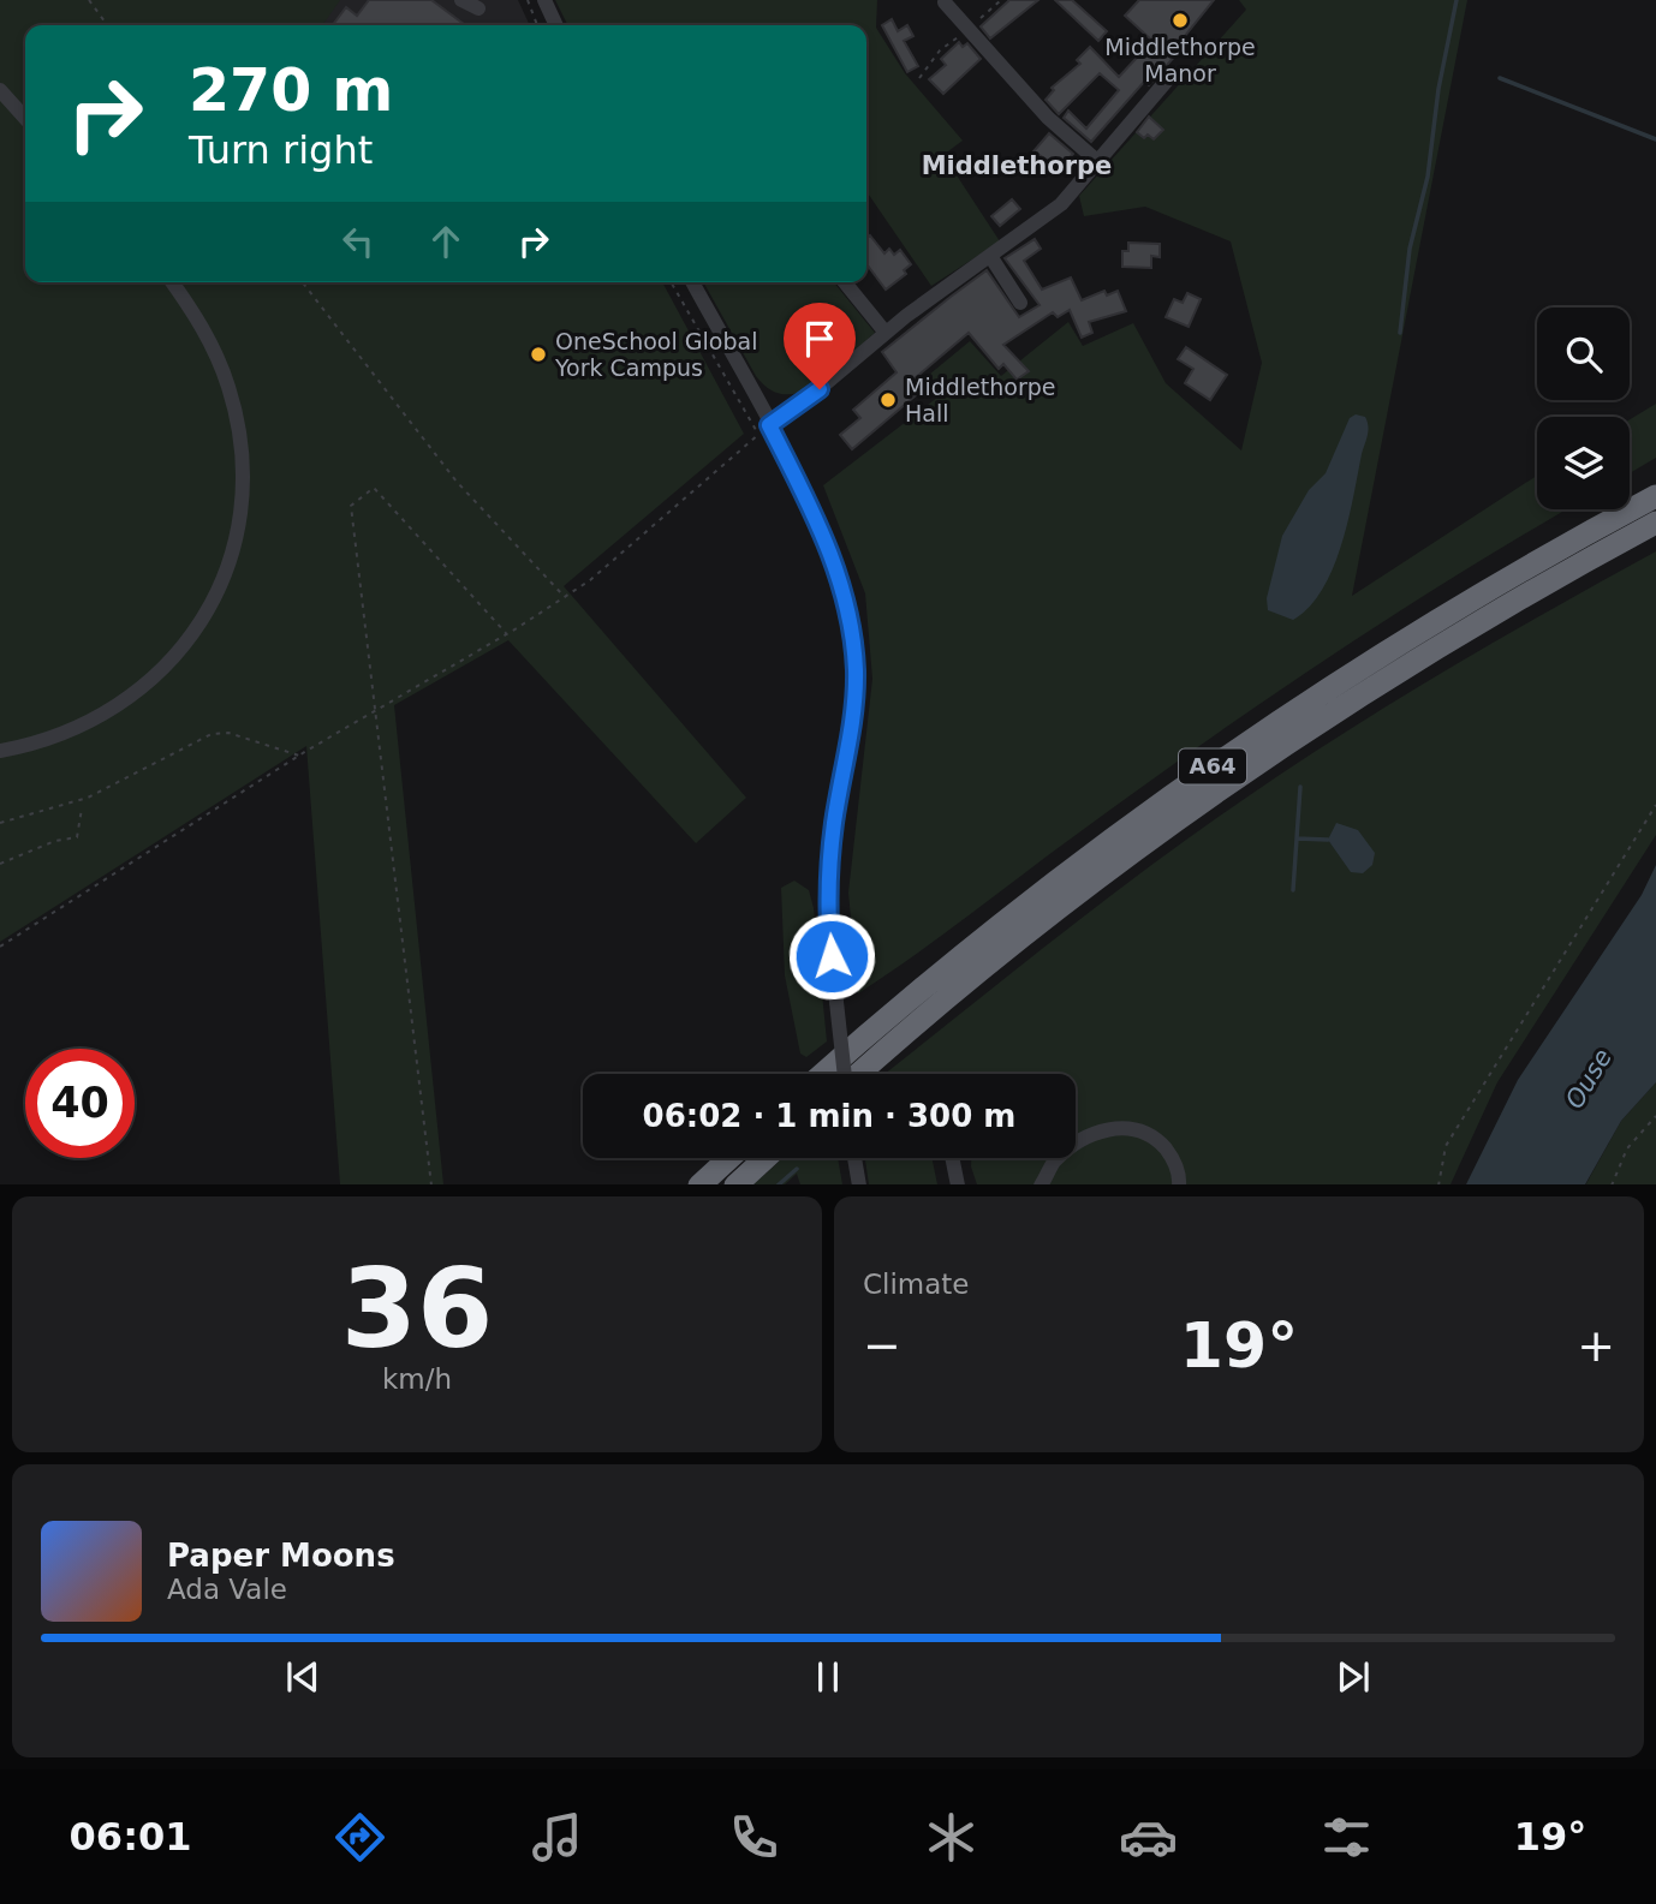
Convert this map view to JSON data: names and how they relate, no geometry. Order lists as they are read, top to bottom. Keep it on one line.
{"streets":{"highway":["A64"]},"districts":["Middlethorpe"],"water":["Ouse"],"places":["Middlethorpe Manor","OneSchool Global York Campus","Middlethorpe Hall"],"page":{"turn":["270 m","Turn right"],"limit":"40","trip":"06:02 · 1 min · 300 m","tile":[["36","km/h"],"Climate"],"heat":["−","19°","+"],"song":["Paper Moons","Ada Vale"],"tabs":["06:01","19°"]}}
